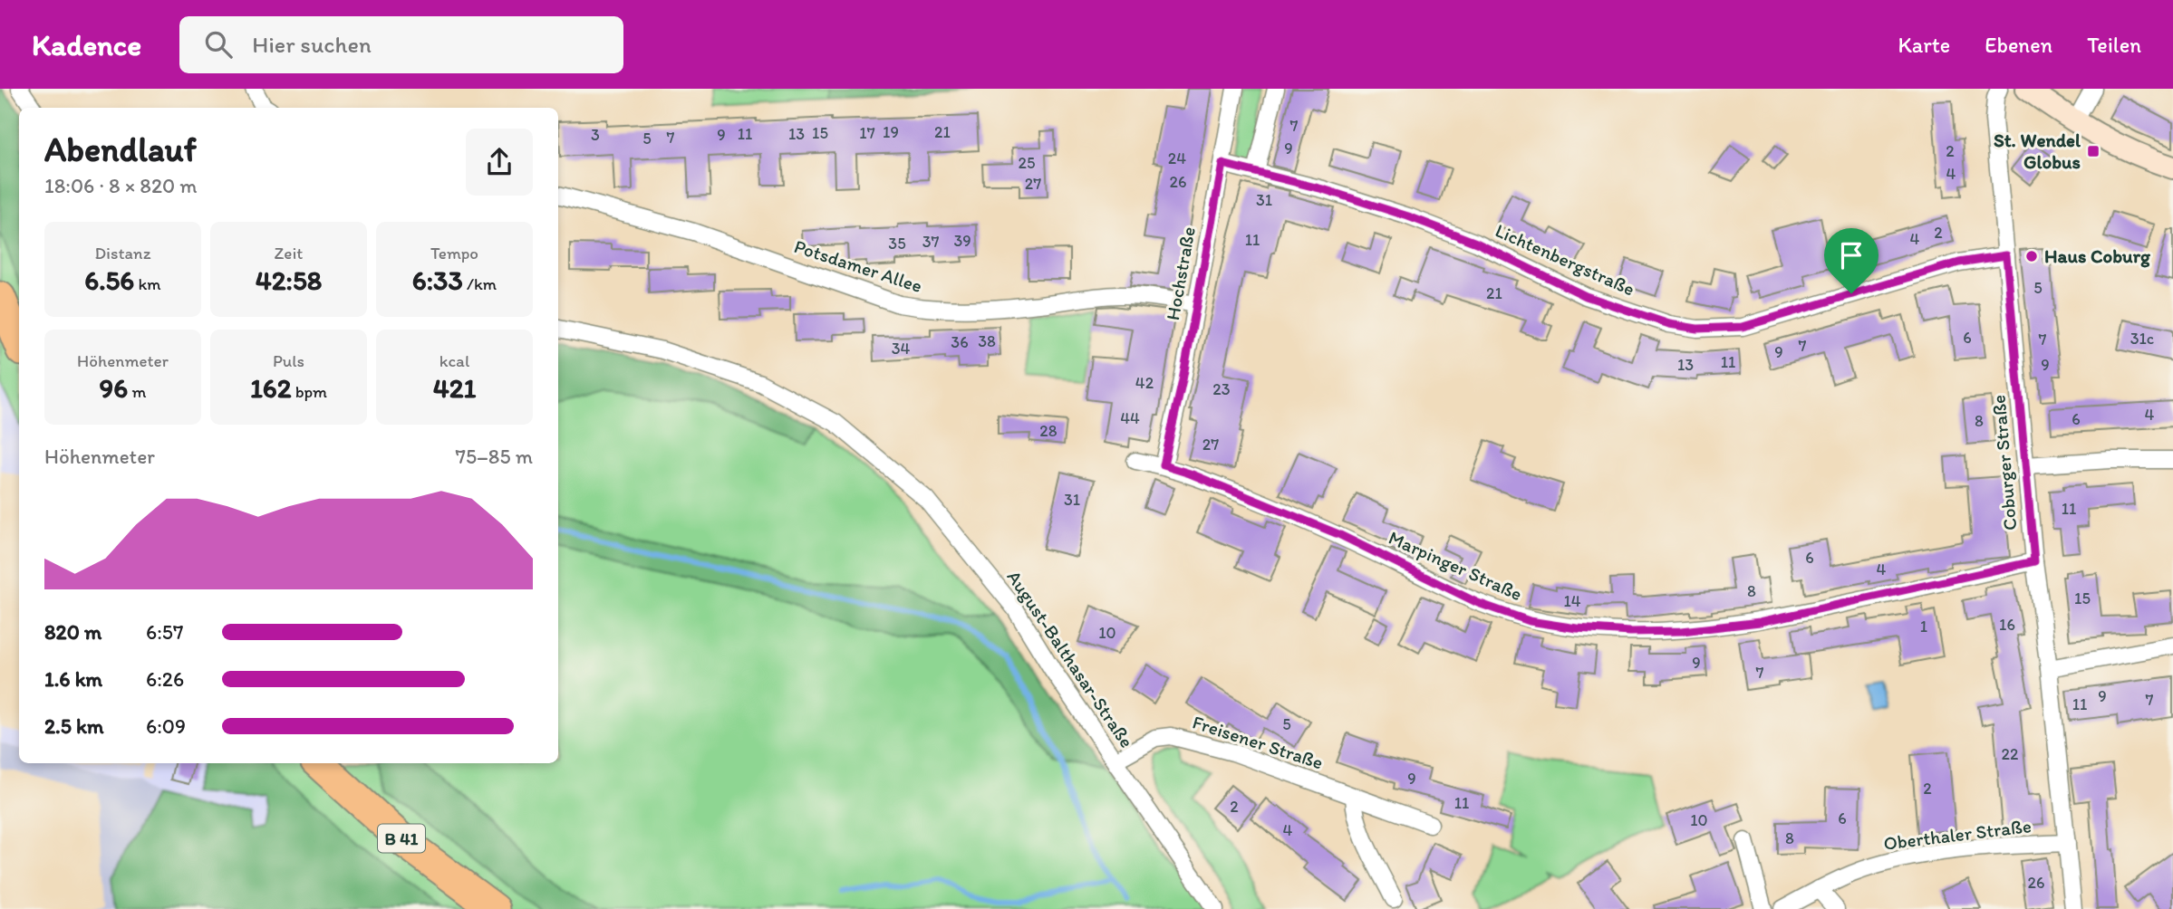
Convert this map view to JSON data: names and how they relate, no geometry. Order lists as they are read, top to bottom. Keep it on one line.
{"streets":{"highway":["B 41"],"street":["Lichtenbergstraße","Potsdamer Allee","Hochstraße","Coburger Straße","Marpinger Straße","August-Balthasar-Straße","Freisener Straße","Oberthaler Straße"]},"crossings":[["Lichtenbergstraße","Hochstraße"],["Lichtenbergstraße","Coburger Straße"],["Potsdamer Allee","Hochstraße"],["Hochstraße","Marpinger Straße"],["Coburger Straße","Marpinger Straße"],["Coburger Straße","Oberthaler Straße"],["August-Balthasar-Straße","Freisener Straße"]],"places":{"transit":["St. Wendel Globus"],"other":["Haus Coburg"]},"house_numbers":["7","19","21","15","17","11","13","3","9","7","5","9","2","24","25","4","26","27","31","2","4","11","39","37","35","5","21","6","31c","7","38","36","7","34","9","11","13","9","42","23","4","44","6","8","28","27","31","11","6","4","8","15","14","16","1","10","9","7","9","7","11","5","22","9","2","11","2","6","10","4","8","26"],"page":{"header":"Kadence","search":"Hier suchen","nav":["Karte","Ebenen","Teilen"],"heading":["Abendlauf","18:06 · 8 × 820 m"],"stats":[["Distanz","6.56 km"],["Zeit","42:58"],["Tempo","6:33 /km"],["Höhenmeter","96 m"],["Puls","162 bpm"],["kcal","421"]],"chart":["Höhenmeter","75–85 m"],"list":[{"name":"820 m","note":"6:57"},{"name":"1.6 km","note":"6:26"},{"name":"2.5 km","note":"6:09"}]}}
